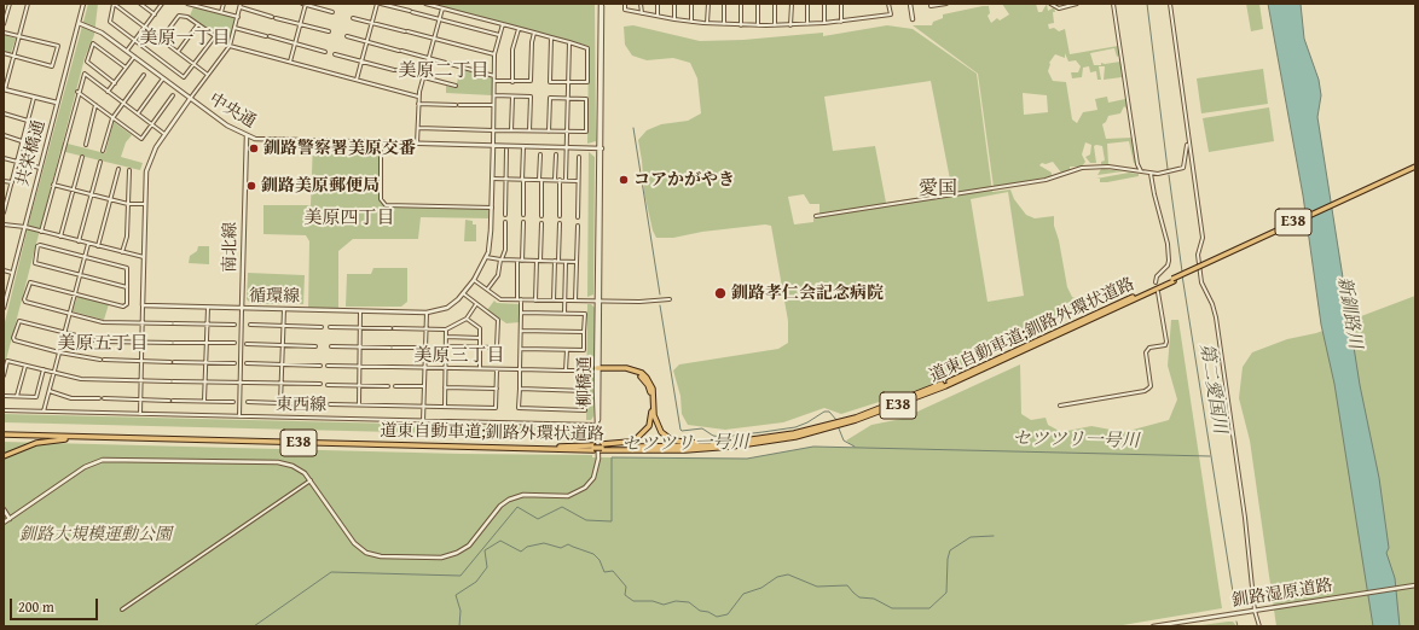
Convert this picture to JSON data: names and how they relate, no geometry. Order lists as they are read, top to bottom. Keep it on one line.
{"streets":{"highway":["E38","道東自動車道;釧路外環状道路"],"street":["中央通","共栄橋通","南北線","循環線","柳橋通","東西線","釧路湿原道路"]},"crossings":[["中央通","共栄橋通"],["中央通","南北線"],["中央通","循環線"],["中央通","柳橋通"],["南北線","循環線"],["南北線","東西線"],["柳橋通","東西線"]],"districts":["美原一丁目","美原二丁目","愛国","美原四丁目","美原五丁目","美原三丁目"],"water":["新釧路川","第二愛国川","セツツリ一号川"],"parks":["釧路大規模運動公園"],"places":["釧路警察署美原交番","コアかがやき","釧路美原郵便局","釧路孝仁会記念病院"],"scale_bar":"200 m"}
